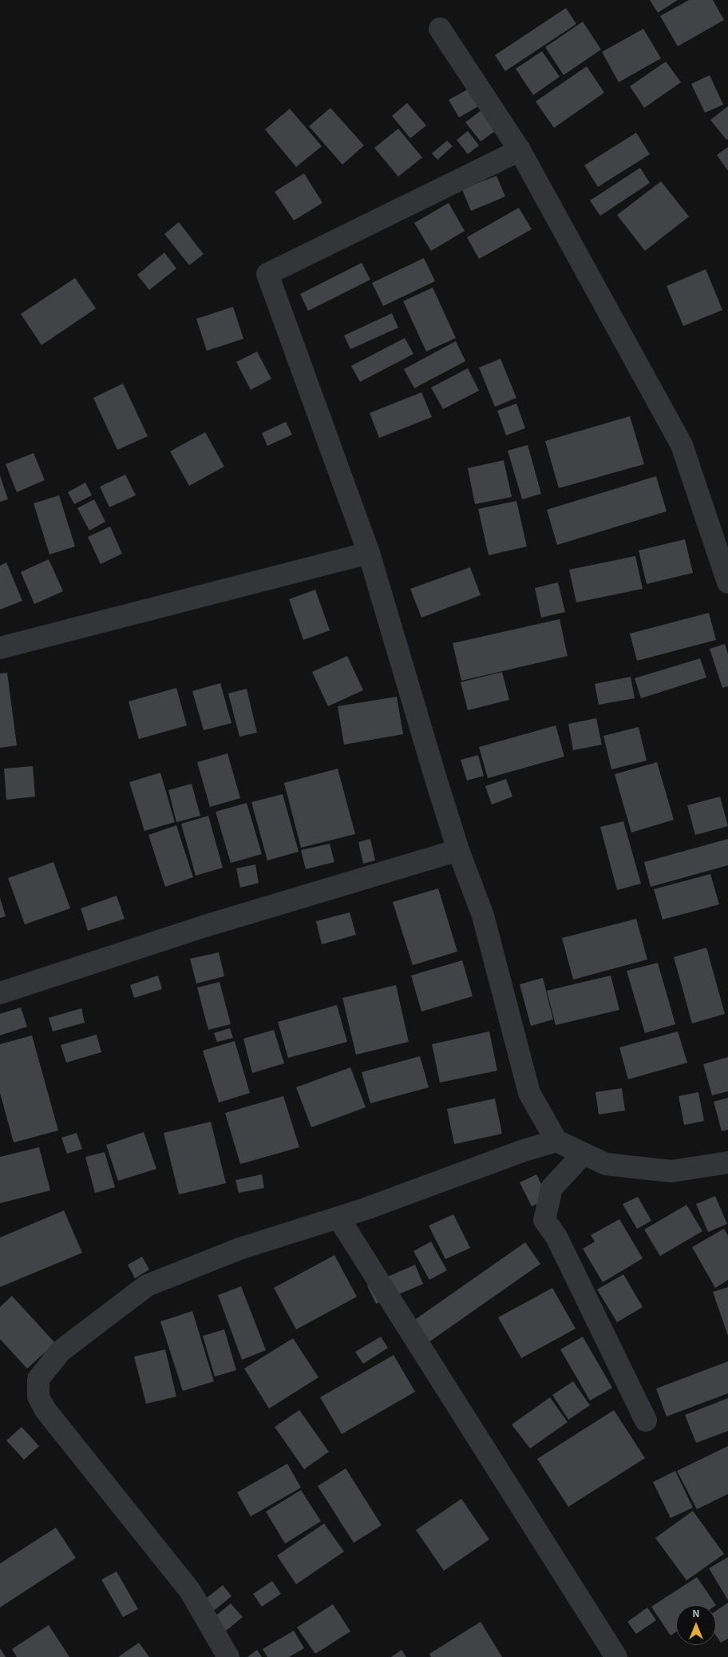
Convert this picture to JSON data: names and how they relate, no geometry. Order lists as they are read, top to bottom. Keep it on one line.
{"north":"top"}
